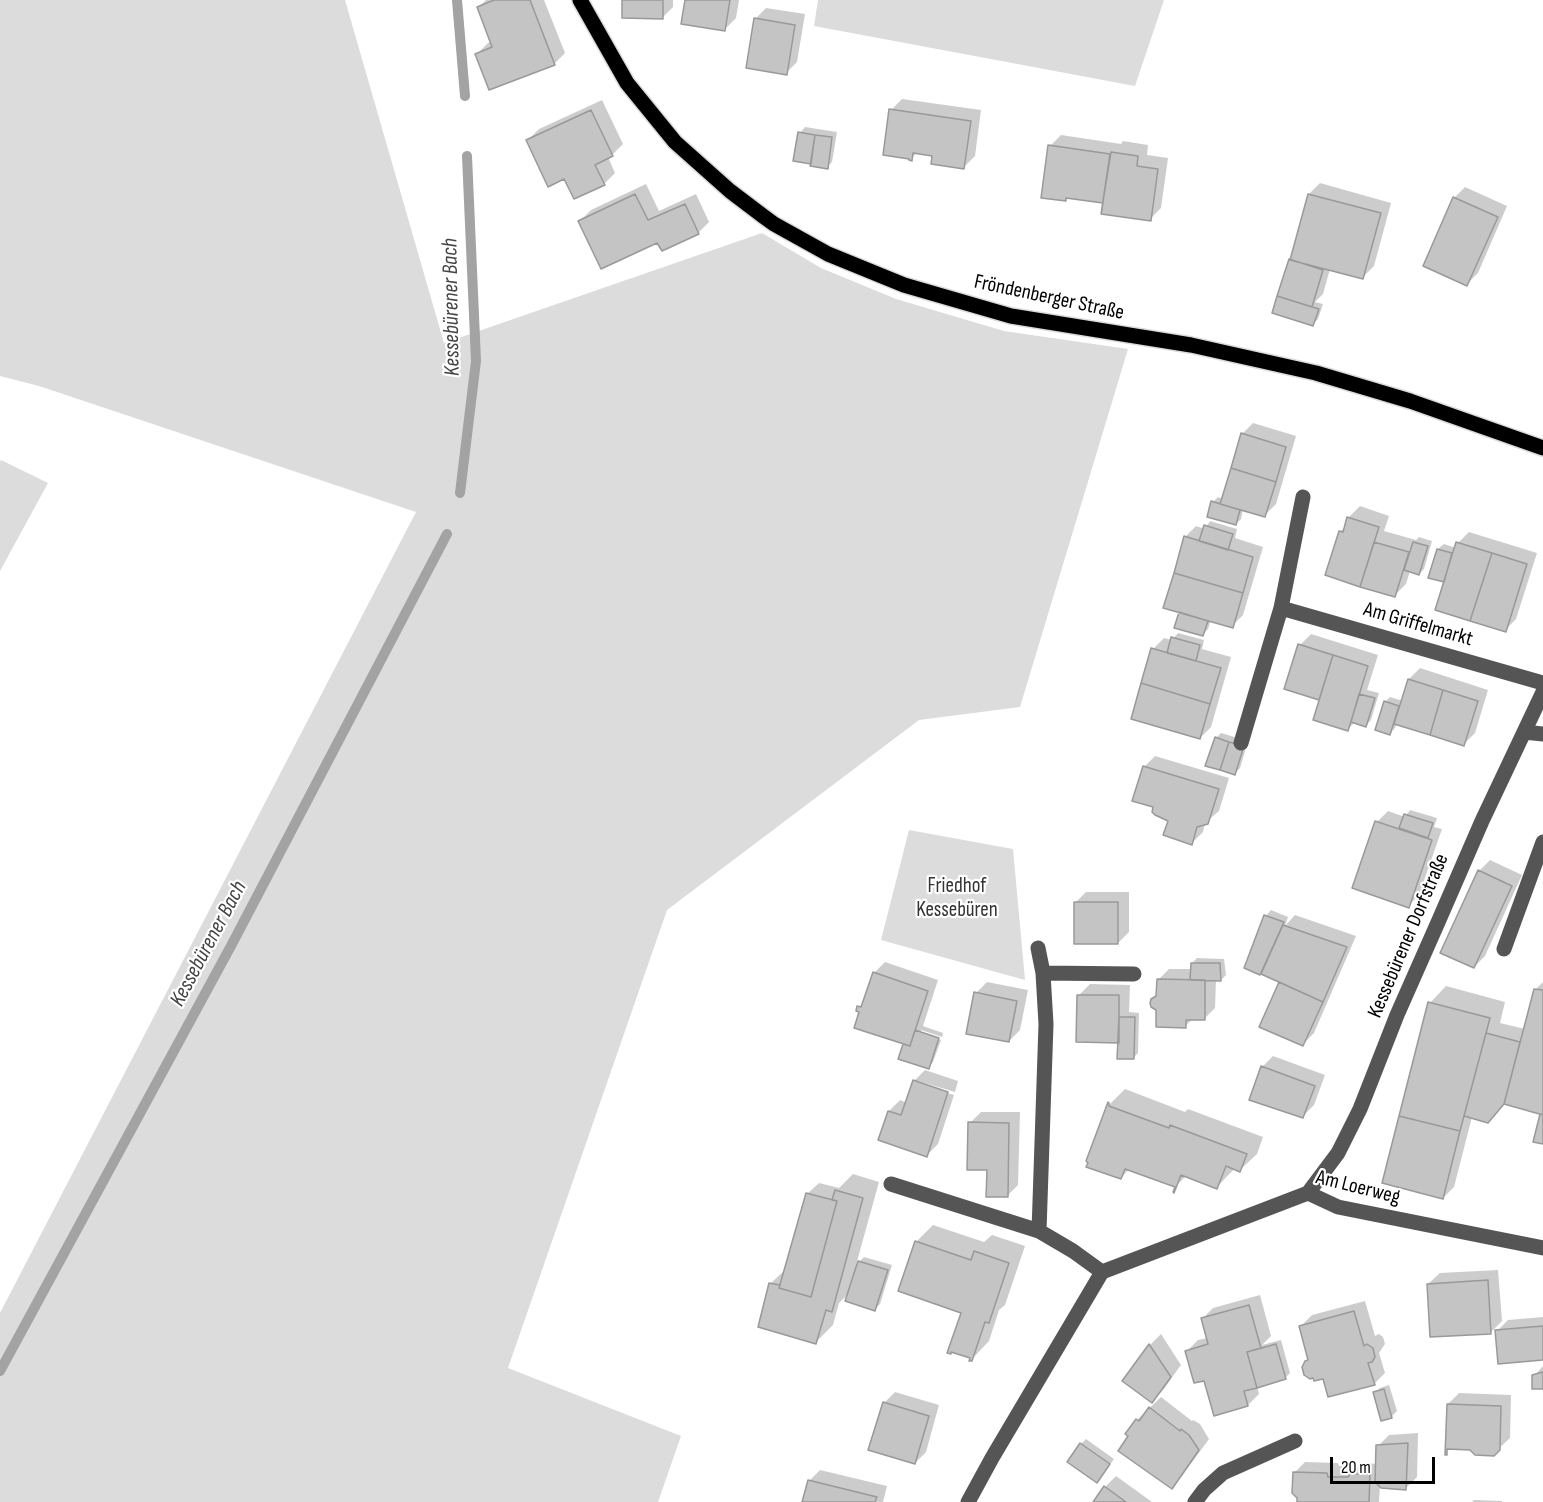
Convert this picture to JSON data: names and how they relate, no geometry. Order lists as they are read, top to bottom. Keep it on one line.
{"streets":{"main road":["Fröndenberger Straße"],"street":["Am Griffelmarkt","Kessebürener Dorfstraße","Am Loerweg"]},"crossings":[["Kessebürener Dorfstraße","Am Loerweg"]],"water":["Kessebürener Bach"],"parks":["Friedhof Kessebüren"],"scale_bar":"20 m"}
